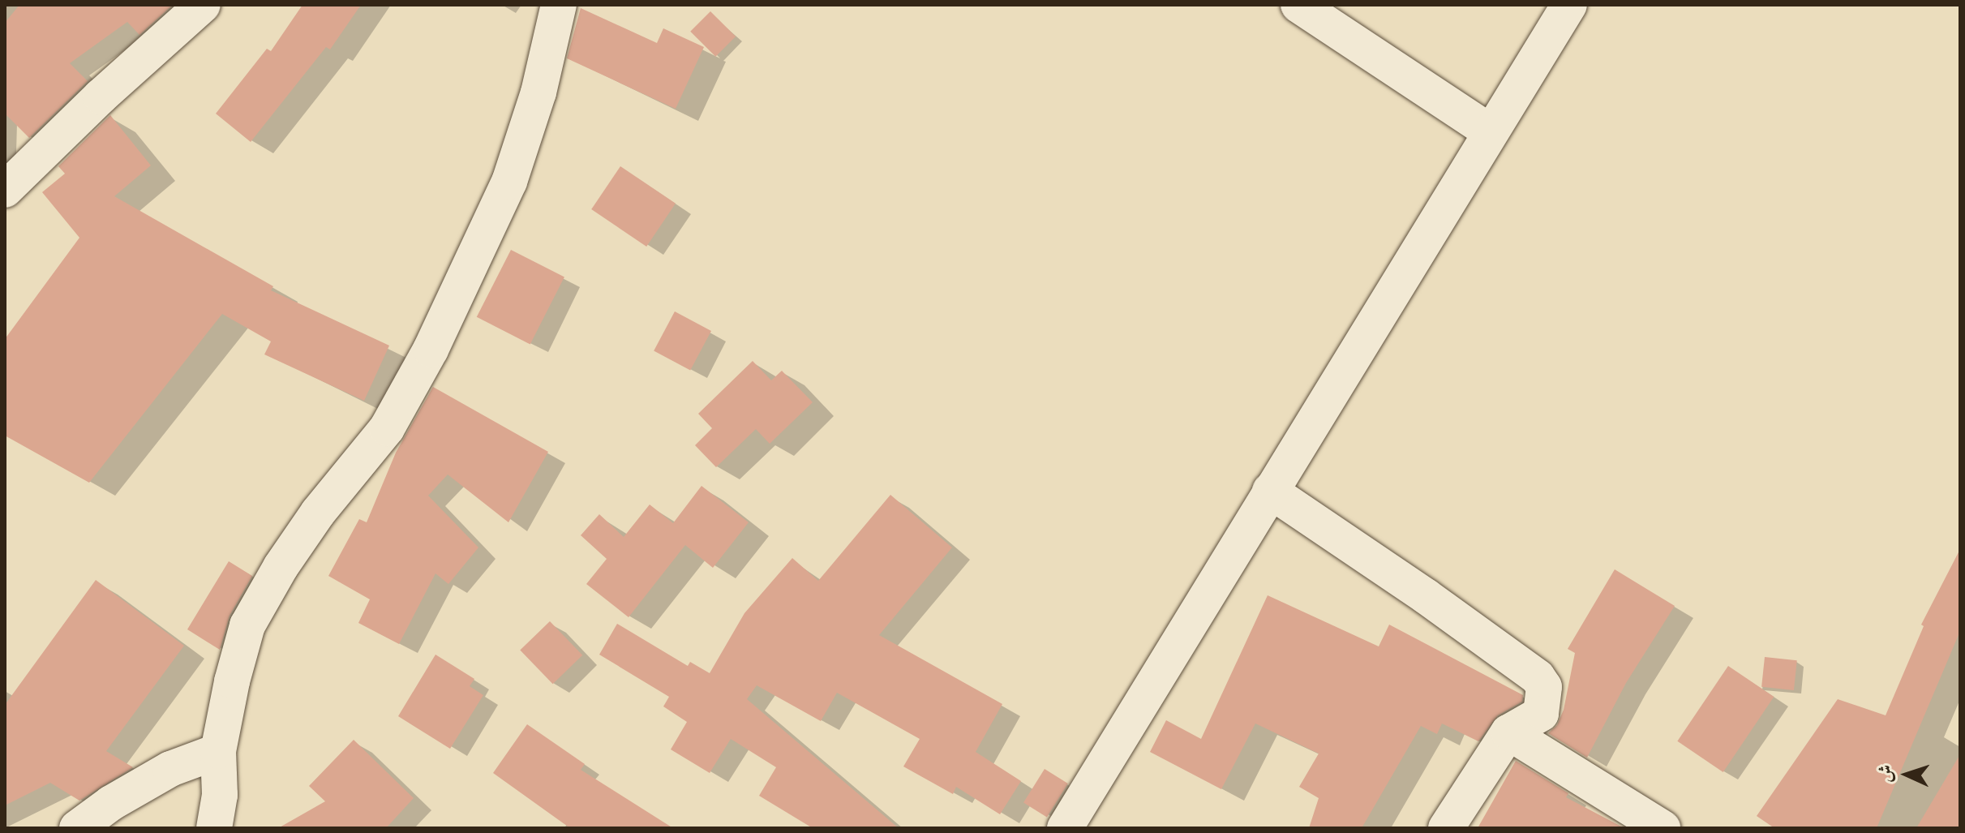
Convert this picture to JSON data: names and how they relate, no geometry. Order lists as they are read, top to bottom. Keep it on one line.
{"north":"left"}
